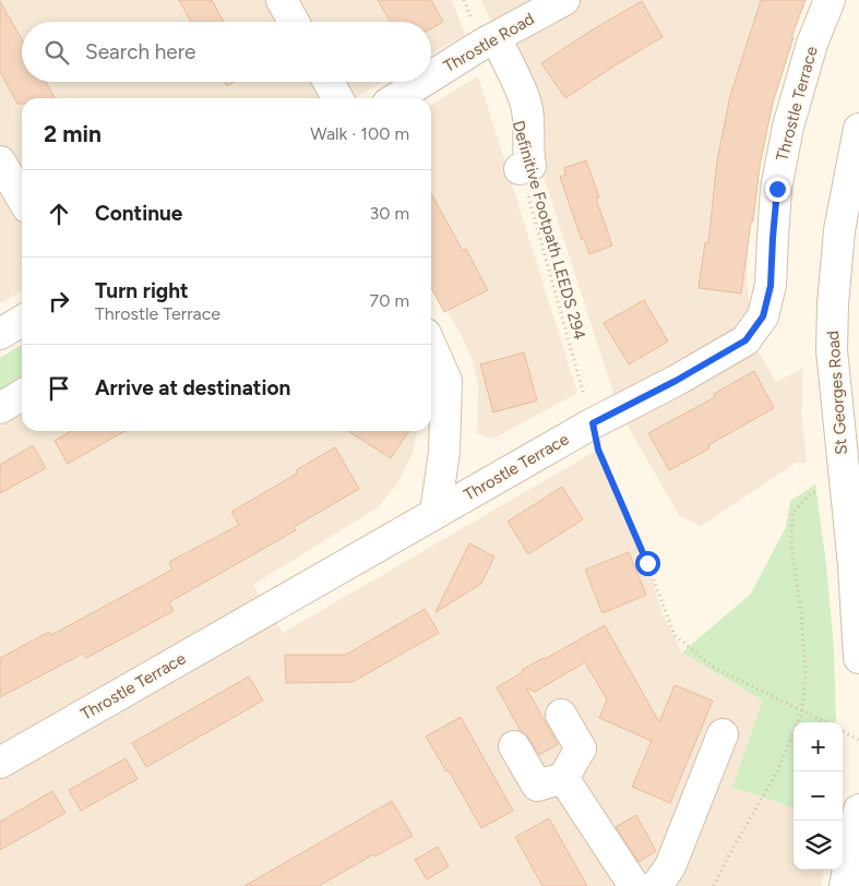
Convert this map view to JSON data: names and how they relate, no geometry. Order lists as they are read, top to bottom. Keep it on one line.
{"streets":{"street":["Throstle Road","Throstle Terrace","St Georges Road"],"path":["Definitive Footpath LEEDS 294"]},"crossings":[["Throstle Terrace","Definitive Footpath LEEDS 294"]],"page":{"search":"Search here","heading":["2 min","Walk · 100 m"],"list":[["Continue","30 m"],["Turn right","Throstle Terrace","70 m"],"Arrive at destination"],"map_buttons":["+","−"]}}
